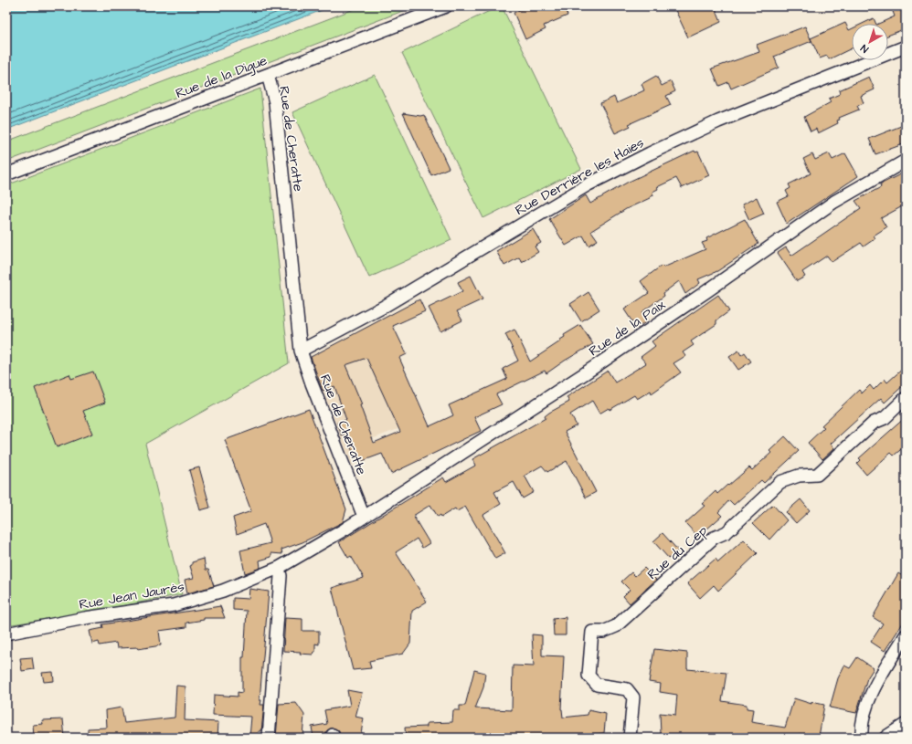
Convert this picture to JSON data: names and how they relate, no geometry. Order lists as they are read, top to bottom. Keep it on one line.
{"streets":{"street":["Rue de la Digue","Rue de Cheratte","Rue Derrière les Haies","Rue de la Paix","Rue du Cep","Rue Jean Jaurès"]},"crossings":[["Rue de la Digue","Rue de Cheratte"],["Rue de Cheratte","Rue Derrière les Haies"],["Rue de Cheratte","Rue de la Paix"]],"north":"bottom left"}
